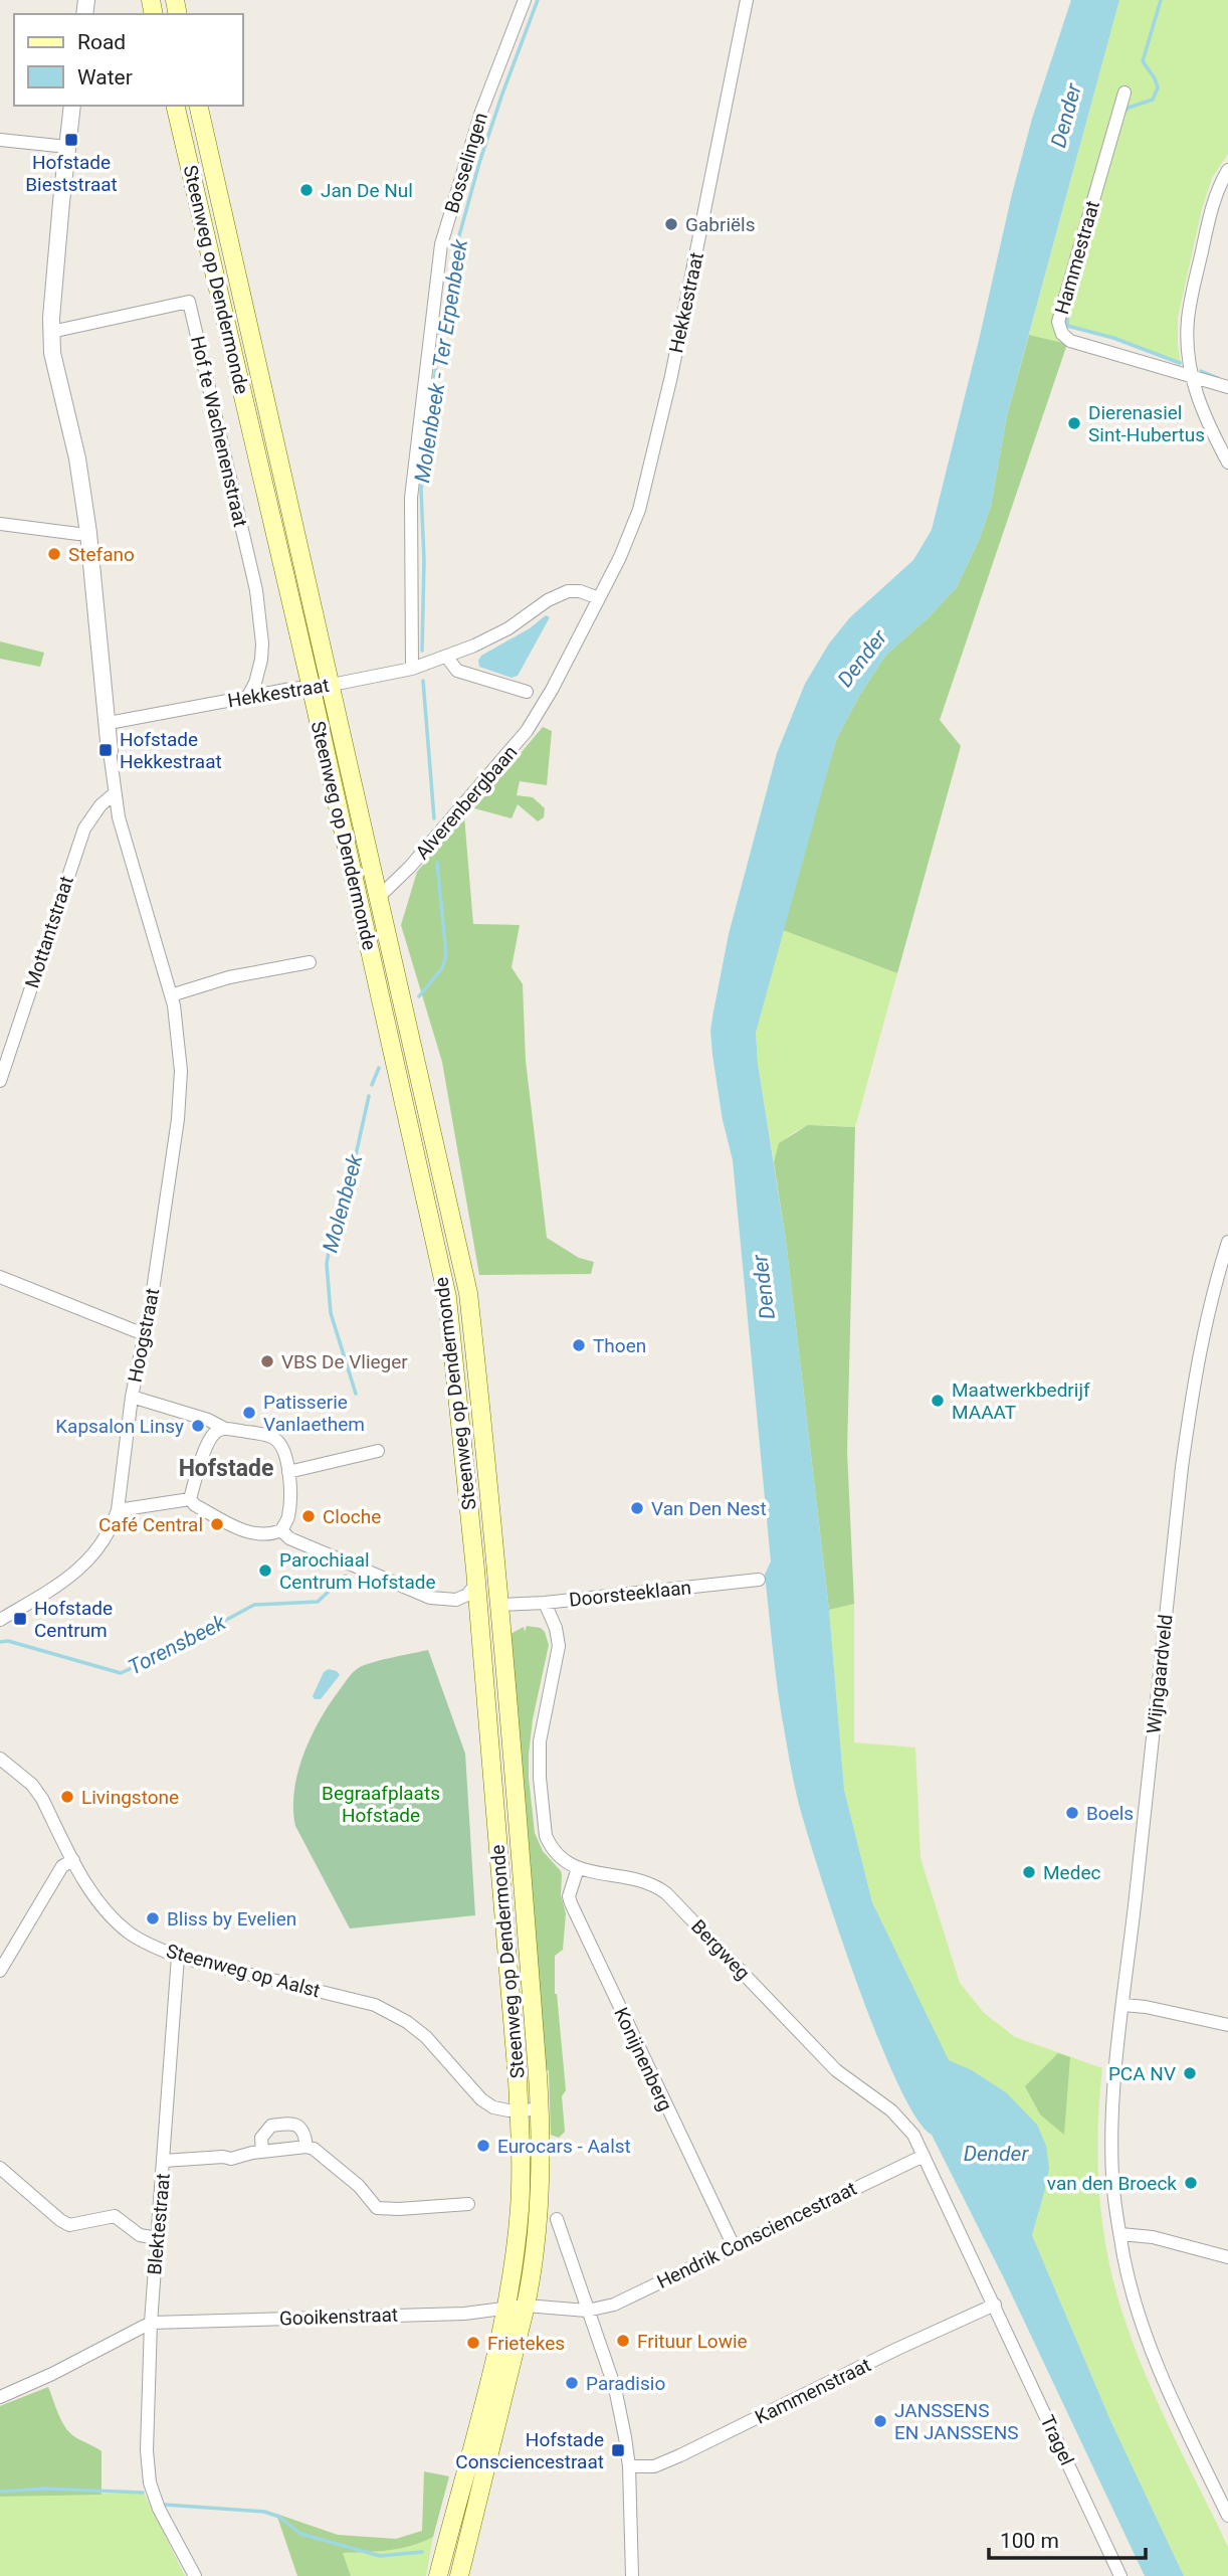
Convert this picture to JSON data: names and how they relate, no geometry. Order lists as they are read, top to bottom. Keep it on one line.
{"streets":{"main road":["Steenweg op Dendermonde"],"street":["Bosselingen","Hammestraat","Hekkestraat","Hof te Wachenenstraat","Alverenbergbaan","Mottantstraat","Hoogstraat","Doorsteeklaan","Wijngaardveld","Bergweg","Steenweg op Aalst","Konijnenberg","Blektestraat","Hendrik Consciencestraat","Gooikenstraat","Kammenstraat","Tragel"]},"crossings":[["Bosselingen","Hekkestraat"],["Steenweg op Dendermonde","Hekkestraat"],["Steenweg op Dendermonde","Alverenbergbaan"],["Steenweg op Dendermonde","Doorsteeklaan"],["Steenweg op Dendermonde","Steenweg op Aalst"],["Steenweg op Dendermonde","Gooikenstraat"],["Hekkestraat","Hof te Wachenenstraat"],["Hekkestraat","Alverenbergbaan"],["Mottantstraat","Hoogstraat"],["Doorsteeklaan","Bergweg"],["Bergweg","Konijnenberg"],["Bergweg","Hendrik Consciencestraat"],["Bergweg","Kammenstraat"],["Bergweg","Tragel"],["Steenweg op Aalst","Blektestraat"],["Konijnenberg","Hendrik Consciencestraat"],["Blektestraat","Gooikenstraat"],["Kammenstraat","Tragel"]],"districts":["Hofstade"],"water":["Dender","Molenbeek - Ter Erpenbeek","Molenbeek","Torensbeek"],"parks":["Begraafplaats Hofstade"],"places":{"transit":["Hofstade Bieststraat","Hofstade Hekkestraat","Hofstade Centrum","Hofstade Consciencestraat"],"other":["Jan De Nul","Gabriëls","Dierenasiel Sint-Hubertus","Stefano","Thoen","VBS De Vlieger","Maatwerkbedrijf MAAAT","Patisserie Vanlaethem","Kapsalon Linsy","Van Den Nest","Cloche","Café Central","Parochiaal Centrum Hofstade","Livingstone","Boels","Medec","Bliss by Evelien","PCA NV","Eurocars - Aalst","van den Broeck","Frituur Lowie","Frietekes","Paradisio","JANSSENS EN JANSSENS"]},"legend":["Road","Water"],"scale_bar":"100 m"}
